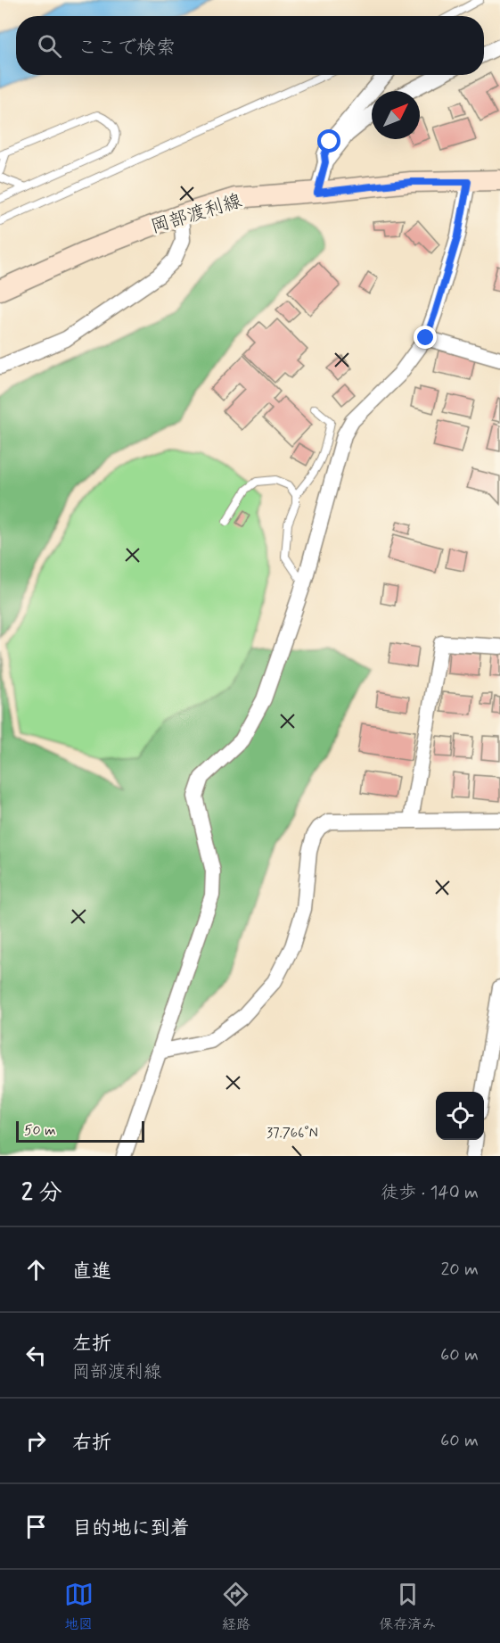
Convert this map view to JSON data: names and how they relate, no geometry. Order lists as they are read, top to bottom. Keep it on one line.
{"streets":{"main road":["岡部渡利線"]},"scale_bar":"50 m","north":"top right","page":{"search":"ここで検索","scale":"50 m","heading":["2 分","徒歩 · 140 m"],"list":[["直進","20 m"],["左折","岡部渡利線","60 m"],["右折","60 m"],"目的地に到着"],"nav":["地図","経路","保存済み"]},"coordinates":["37.766°N"]}
